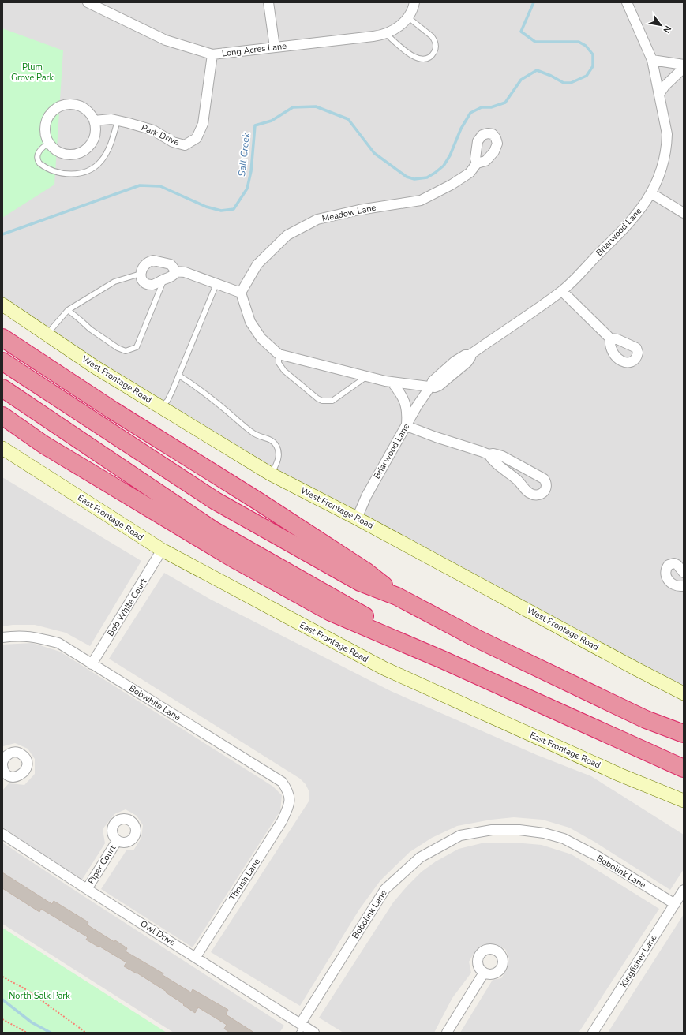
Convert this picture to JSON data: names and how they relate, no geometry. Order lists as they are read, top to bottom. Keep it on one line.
{"streets":{"street":["Long Acres Lane","Park Drive","Meadow Lane","Briarwood Lane","West Frontage Road","East Frontage Road","Bob White Court","Bobwhite Lane","Piper Court","Bobolink Lane","Thrush Lane","Owl Drive","Kingfisher Lane"]},"crossings":[["Long Acres Lane","Park Drive"],["Briarwood Lane","West Frontage Road"],["East Frontage Road","Bob White Court"],["Bob White Court","Bobwhite Lane"],["Bobwhite Lane","Thrush Lane"],["Piper Court","Owl Drive"],["Bobolink Lane","Owl Drive"],["Bobolink Lane","Kingfisher Lane"],["Thrush Lane","Owl Drive"]],"water":["Salt Creek"],"parks":["Plum Grove Park","North Salk Park"],"north":"bottom right"}
